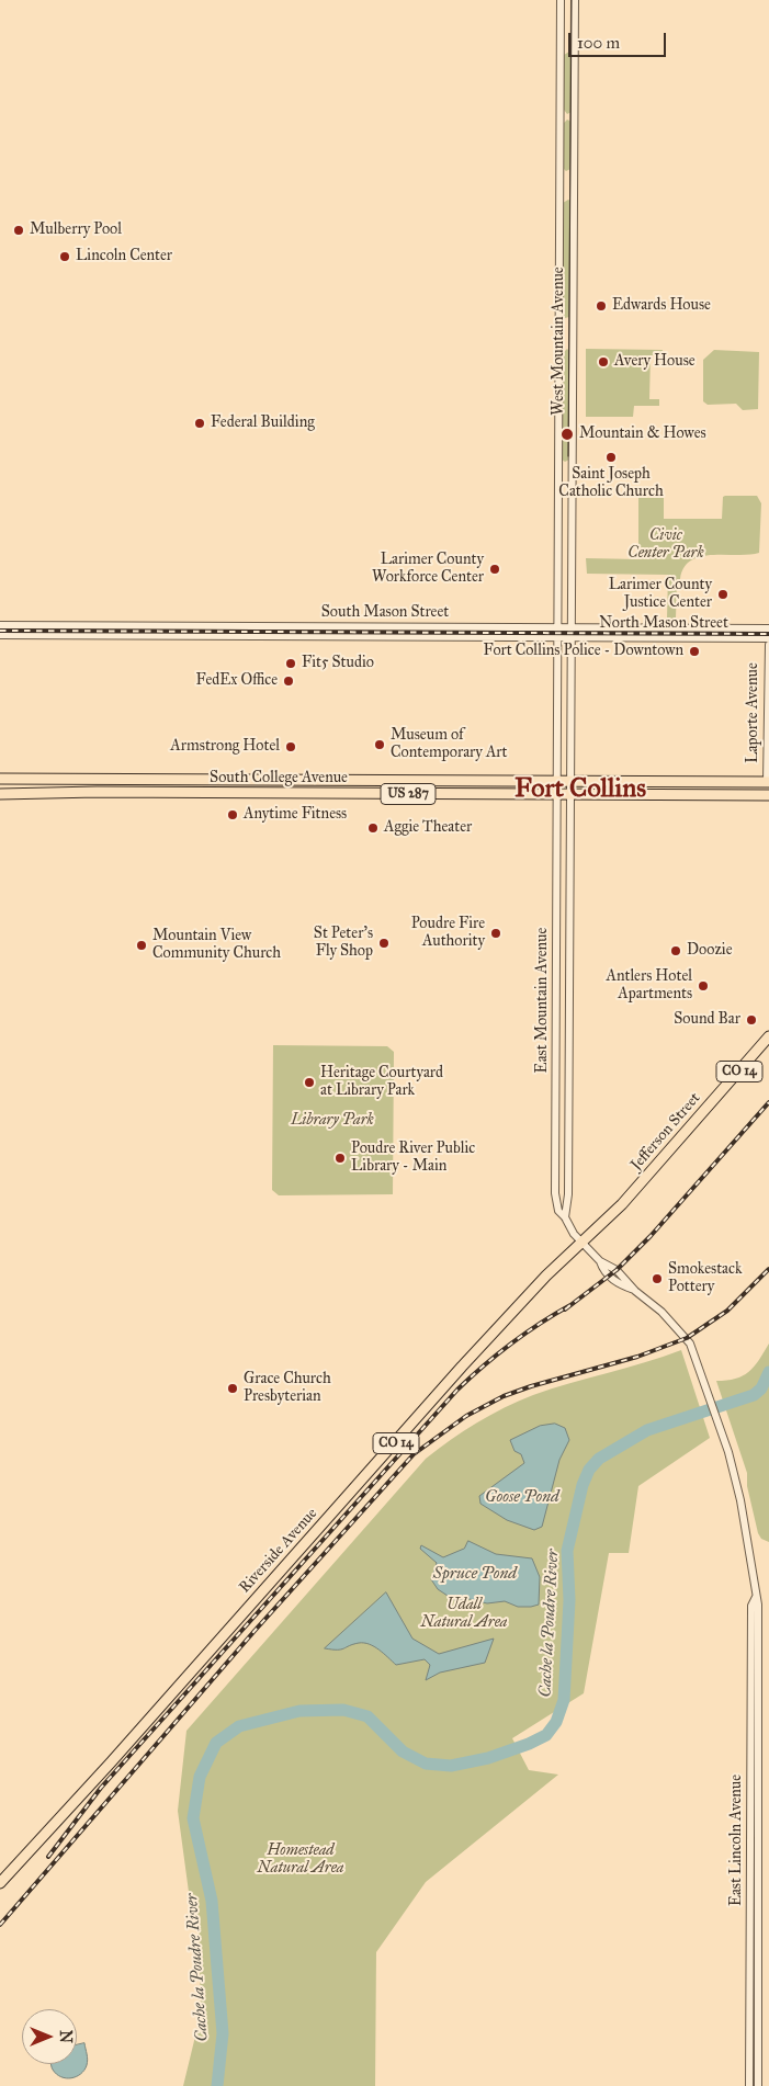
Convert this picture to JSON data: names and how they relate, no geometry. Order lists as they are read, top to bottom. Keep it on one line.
{"streets":{"highway":["South College Avenue","US 287","CO 14","Jefferson Street","Riverside Avenue"],"street":["West Mountain Avenue","South Mason Street","North Mason Street","Laporte Avenue","East Mountain Avenue","East Lincoln Avenue"]},"crossings":[["West Mountain Avenue","South Mason Street"],["West Mountain Avenue","North Mason Street"],["West Mountain Avenue","South College Avenue"],["West Mountain Avenue","US 287"],["West Mountain Avenue","East Mountain Avenue"],["South Mason Street","North Mason Street"],["Laporte Avenue","US 287"],["South College Avenue","US 287"],["South College Avenue","East Mountain Avenue"],["US 287","East Mountain Avenue"],["East Mountain Avenue","Jefferson Street"],["East Mountain Avenue","Riverside Avenue"],["East Mountain Avenue","East Lincoln Avenue"],["Jefferson Street","Riverside Avenue"],["Jefferson Street","East Lincoln Avenue"],["Riverside Avenue","East Lincoln Avenue"]],"districts":["Fort Collins"],"water":["Goose Pond","Spruce Pond","Cache la Poudre River"],"parks":["Civic Center Park","Library Park","Udall Natural Area","Homestead Natural Area"],"places":["Mulberry Pool","Lincoln Center","Edwards House","Avery House","Federal Building","Mountain & Howes","Saint Joseph Catholic Church","Larimer County Workforce Center","Larimer County Justice Center","Fort Collins Police - Downtown","Fit5 Studio","FedEx Office","Museum of Contemporary Art","Armstrong Hotel","Anytime Fitness","Aggie Theater","Poudre Fire Authority","St Peter's Fly Shop","Mountain View Community Church","Doozie","Antlers Hotel Apartments","Sound Bar","Heritage Courtyard at Library Park","Poudre River Public Library - Main","Smokestack Pottery","Grace Church Presbyterian"],"scale_bar":"100 m","north":"right"}
